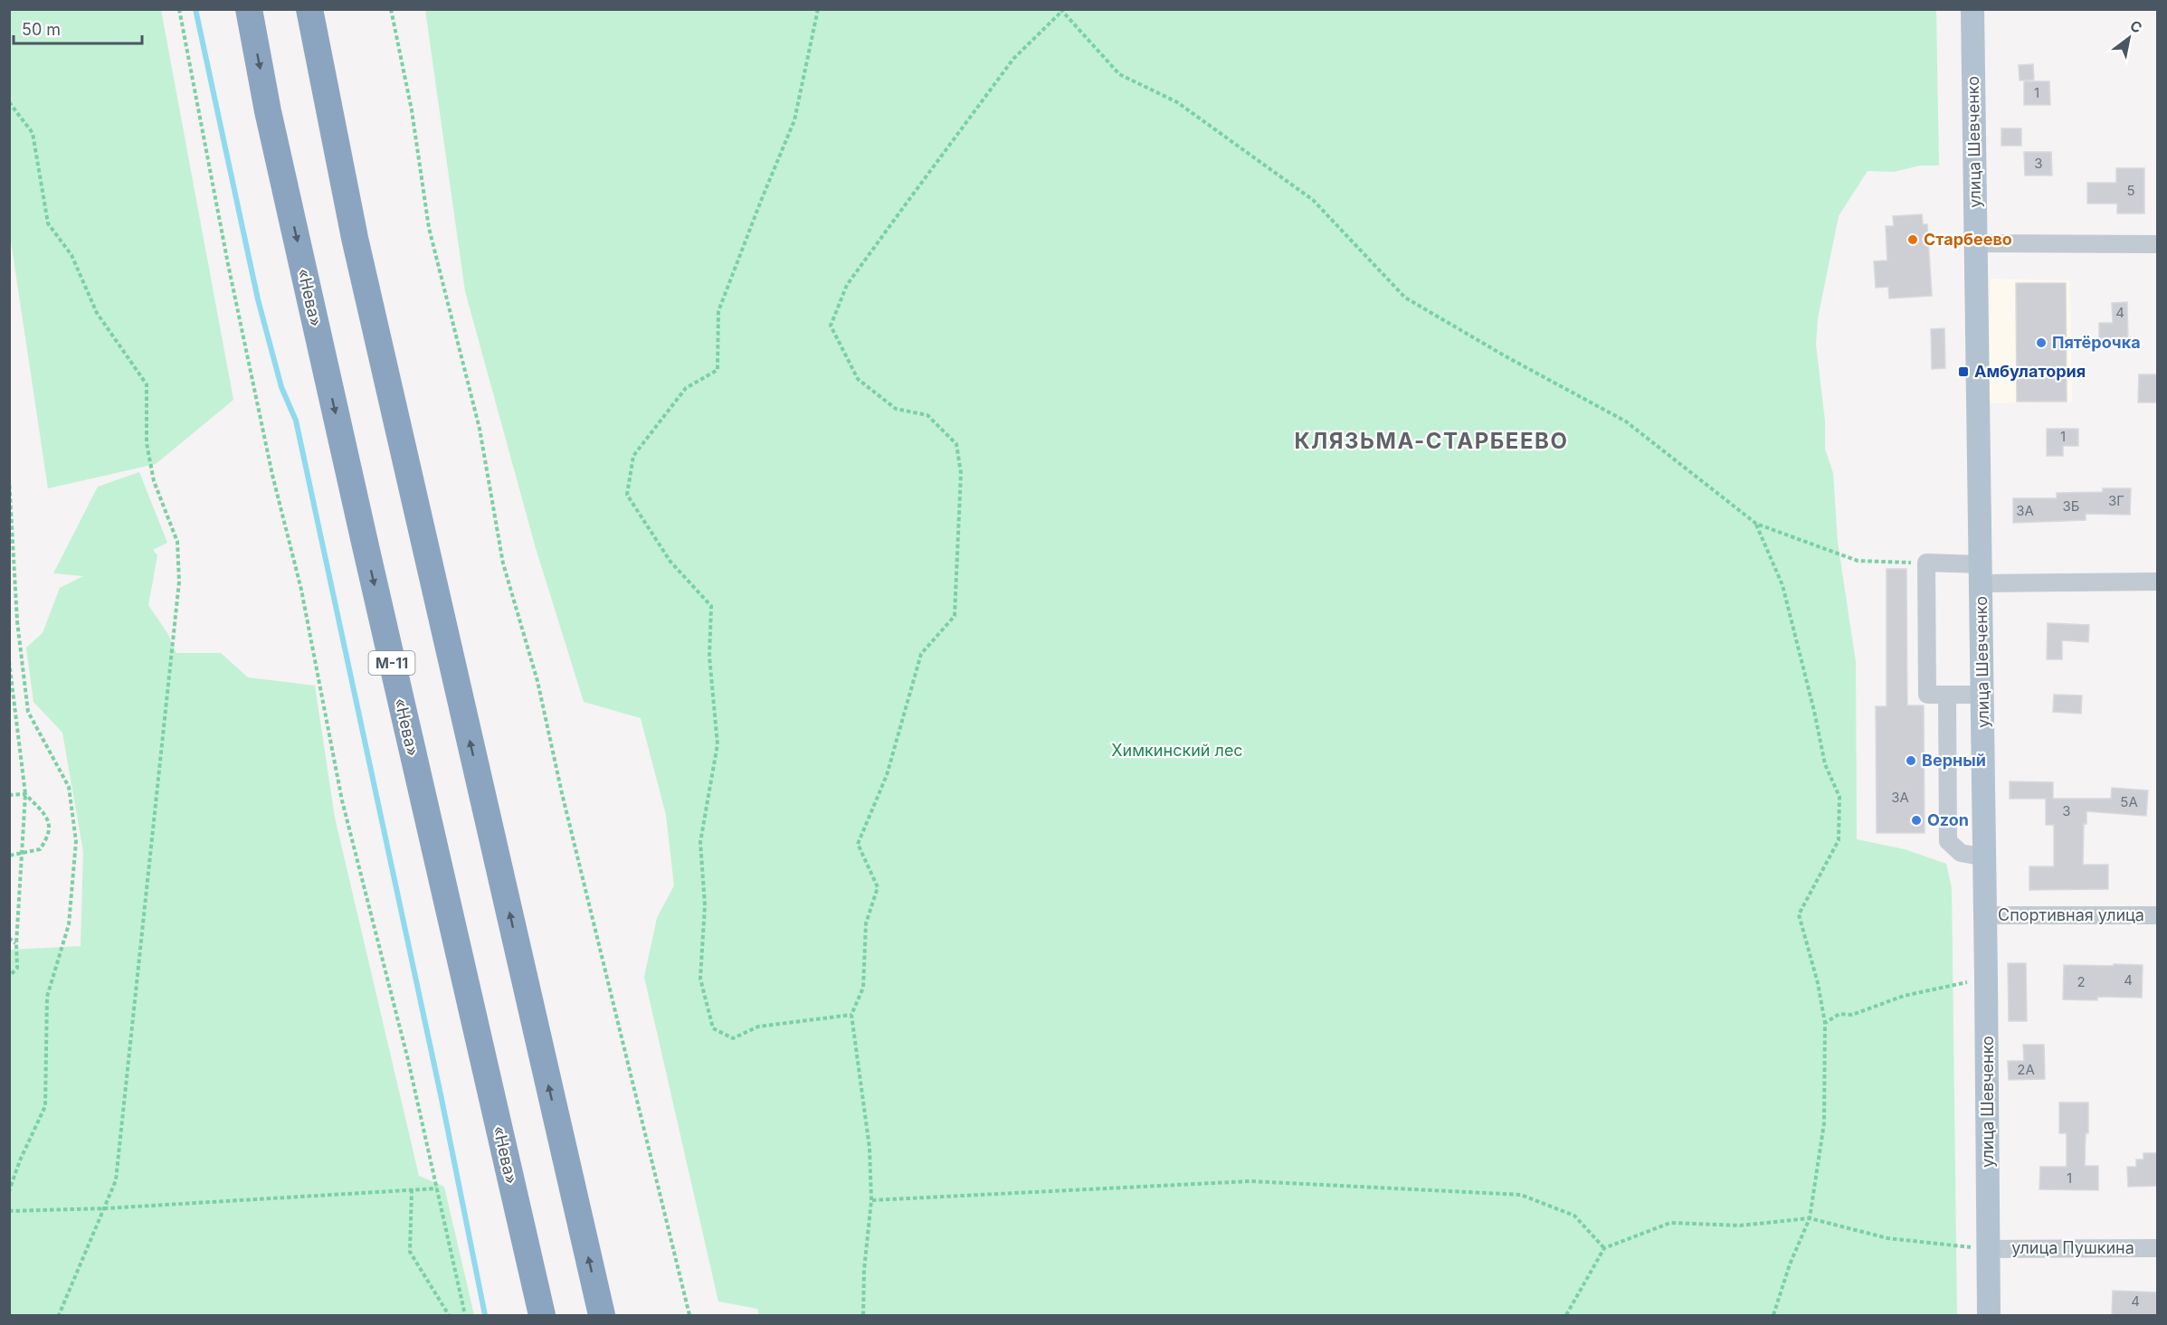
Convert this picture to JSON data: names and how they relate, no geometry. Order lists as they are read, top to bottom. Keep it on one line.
{"streets":{"highway":["«Нева»","М-11"],"main road":["улица Шевченко"],"street":["Спортивная улица","улица Пушкина"]},"crossings":[["улица Шевченко","Спортивная улица"],["улица Шевченко","улица Пушкина"]],"districts":["КЛЯЗЬМА-СТАРБЕЕВО"],"parks":["Химкинский лес"],"places":{"other":["Старбеево","Пятёрочка","Верный","Ozon"],"transit":["Амбулатория"]},"house_numbers":["1","3","5","4","1","3Г","3Б","3А","3А","5А","3","4","2","2А","1","4"],"scale_bar":"50 m","north":"top right"}
